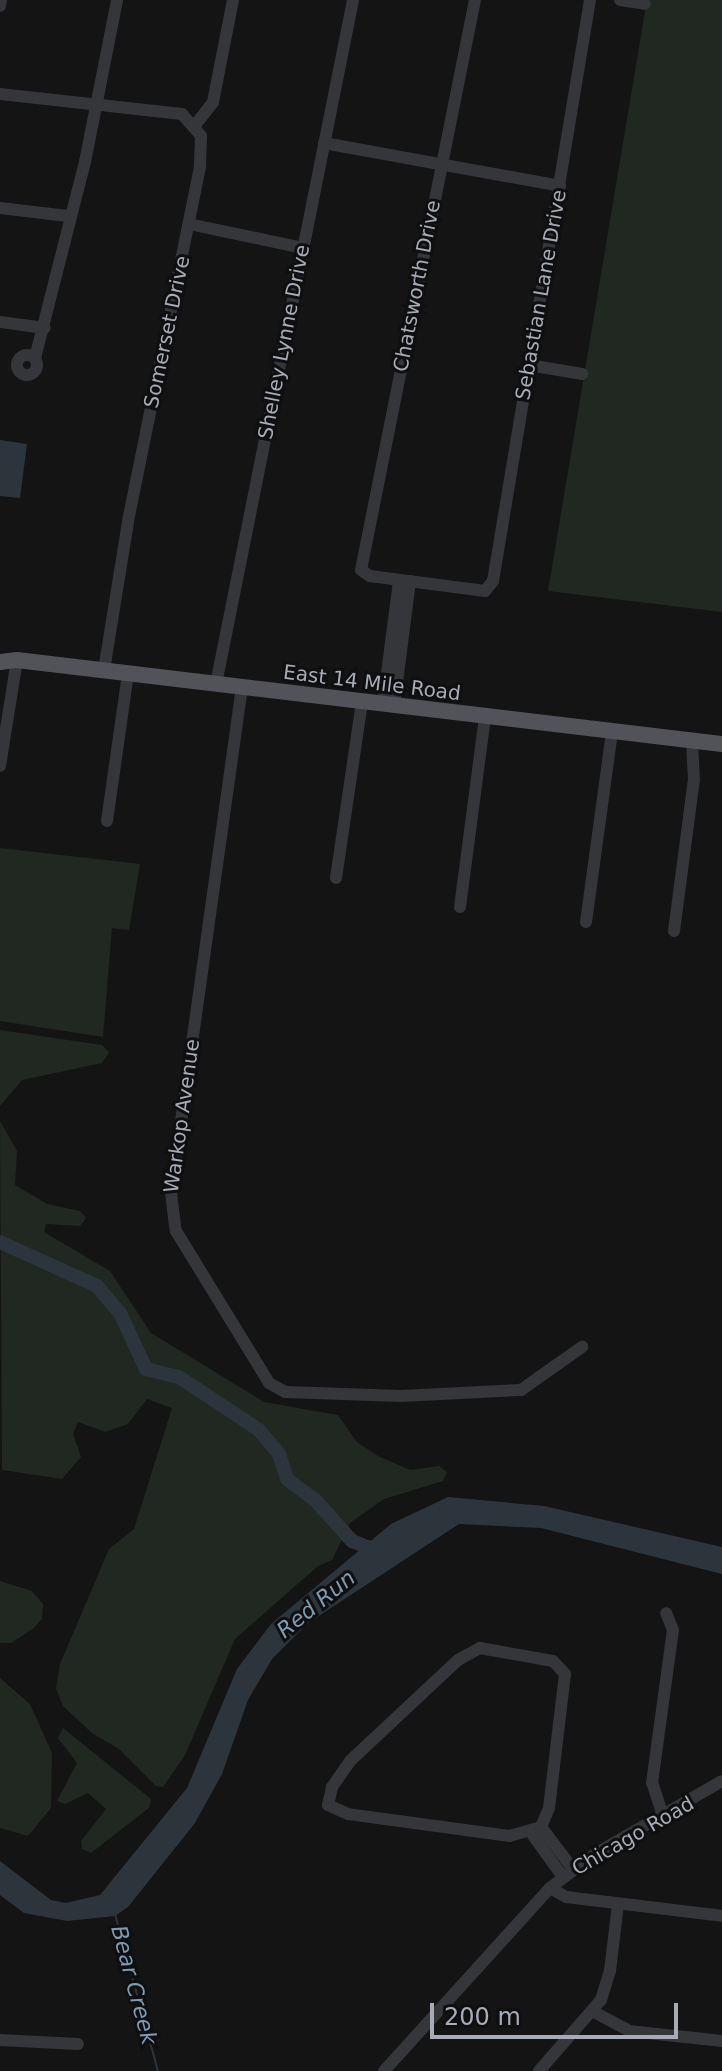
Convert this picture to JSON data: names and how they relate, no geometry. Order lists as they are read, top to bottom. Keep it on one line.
{"streets":{"main road":["East 14 Mile Road"],"street":["Chatsworth Drive","Sebastian Lane Drive","Somerset Drive","Shelley Lynne Drive","Warkop Avenue","Chicago Road"]},"crossings":[["Chatsworth Drive","Sebastian Lane Drive"],["Somerset Drive","East 14 Mile Road"],["Shelley Lynne Drive","East 14 Mile Road"],["East 14 Mile Road","Warkop Avenue"]],"water":["Red Run","Bear Creek"],"scale_bar":"200 m"}
